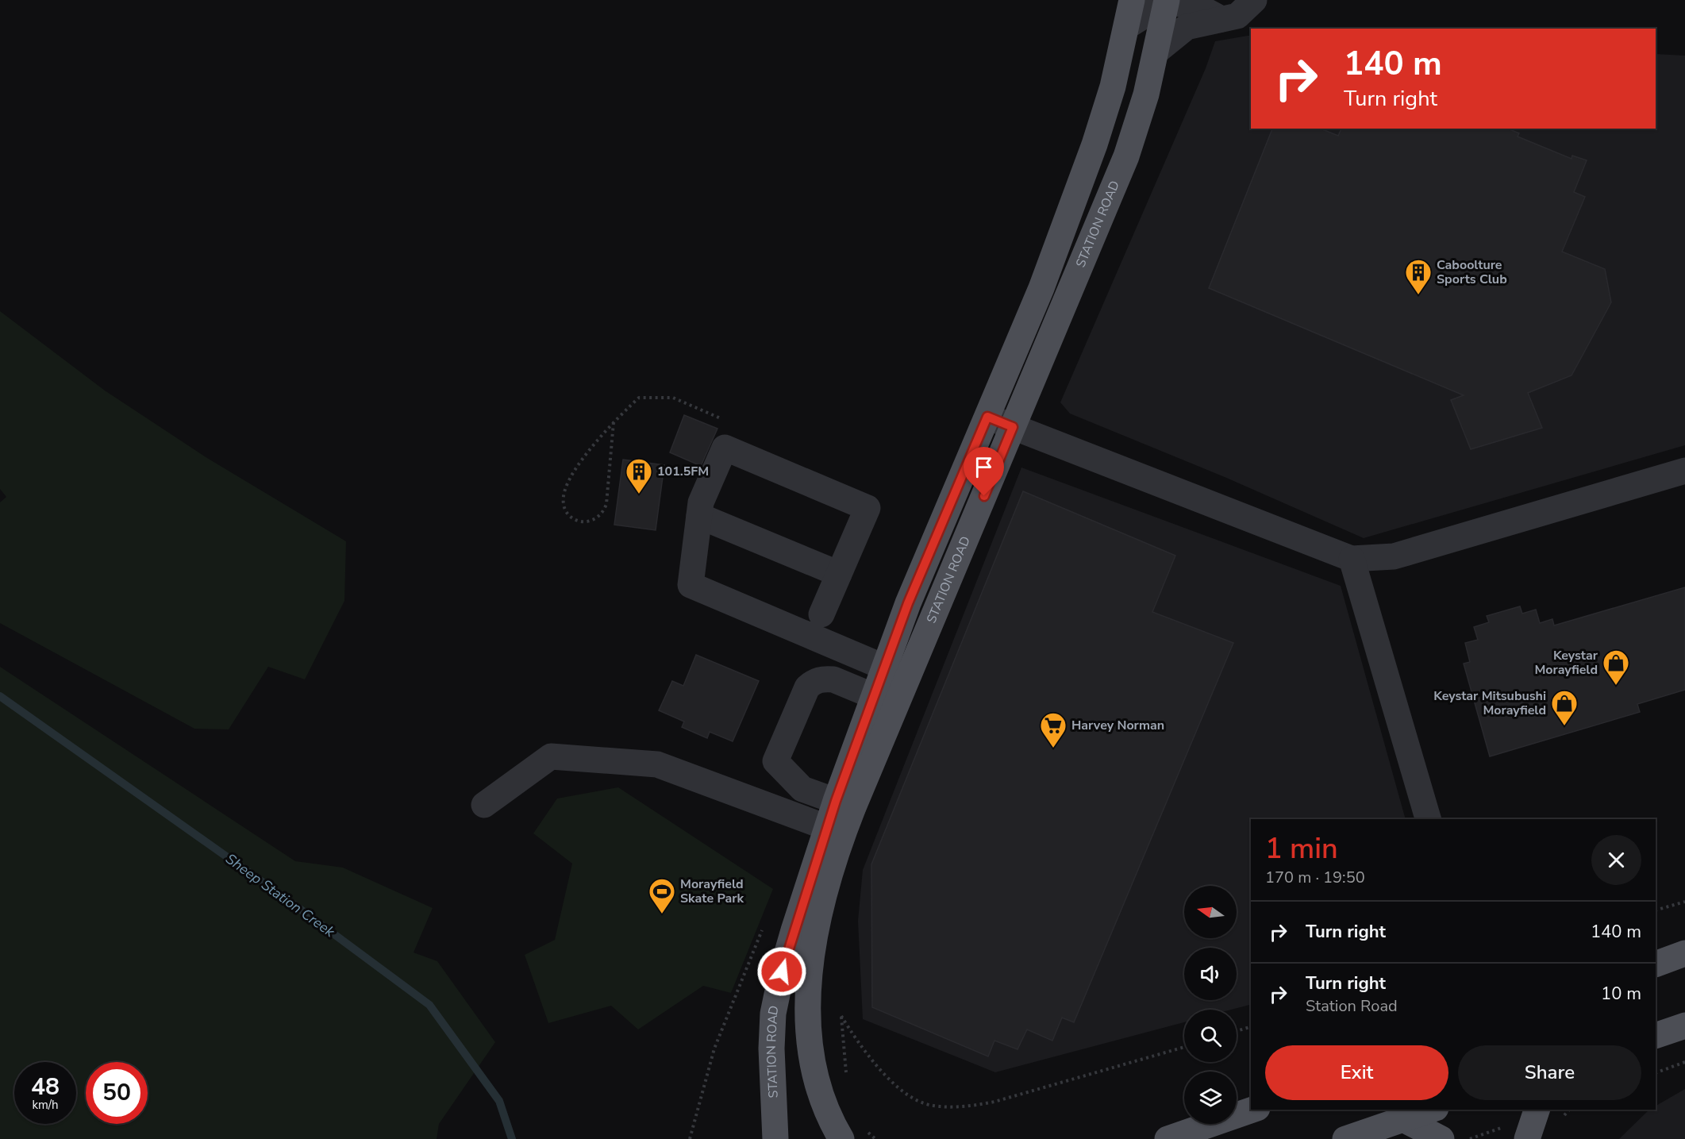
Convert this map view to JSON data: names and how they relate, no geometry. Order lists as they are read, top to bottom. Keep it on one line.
{"streets":{"main road":["STATION ROAD"]},"water":["Sheep Station Creek"],"places":{"building":["Caboolture Sports Club","101.5FM"],"shop":["Keystar Morayfield","Keystar Mitsubushi Morayfield"],"supermarket":["Harvey Norman"],"sports":["Morayfield Skate Park"]},"north":"left","page":{"turn":["140 m","Turn right"],"heading":["1 min","170 m · 19:50"],"list":[{"name":"Turn right","value":"140 m"},{"name":"Turn right","note":"Station Road","value":"10 m"}],"buttons":["Exit","Share"],"speed":"48 km/h","limit":"50"}}
